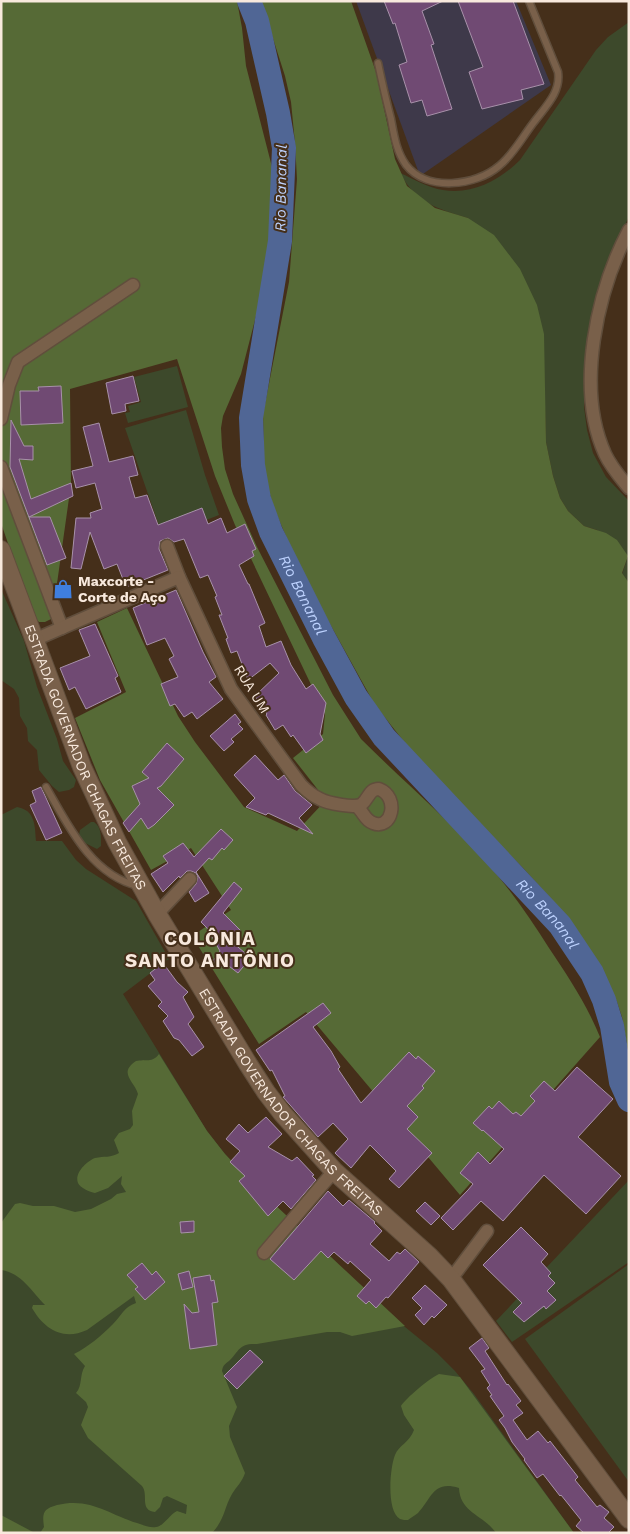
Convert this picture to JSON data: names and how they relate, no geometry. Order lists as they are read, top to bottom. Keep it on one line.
{"streets":{"main road":["ESTRADA GOVERNADOR CHAGAS FREITAS"],"street":["RUA UM"]},"districts":["COLÔNIA SANTO ANTÔNIO"],"water":["Rio Bananal"],"places":{"shop":["Maxcorte - Corte de Aço"]}}
